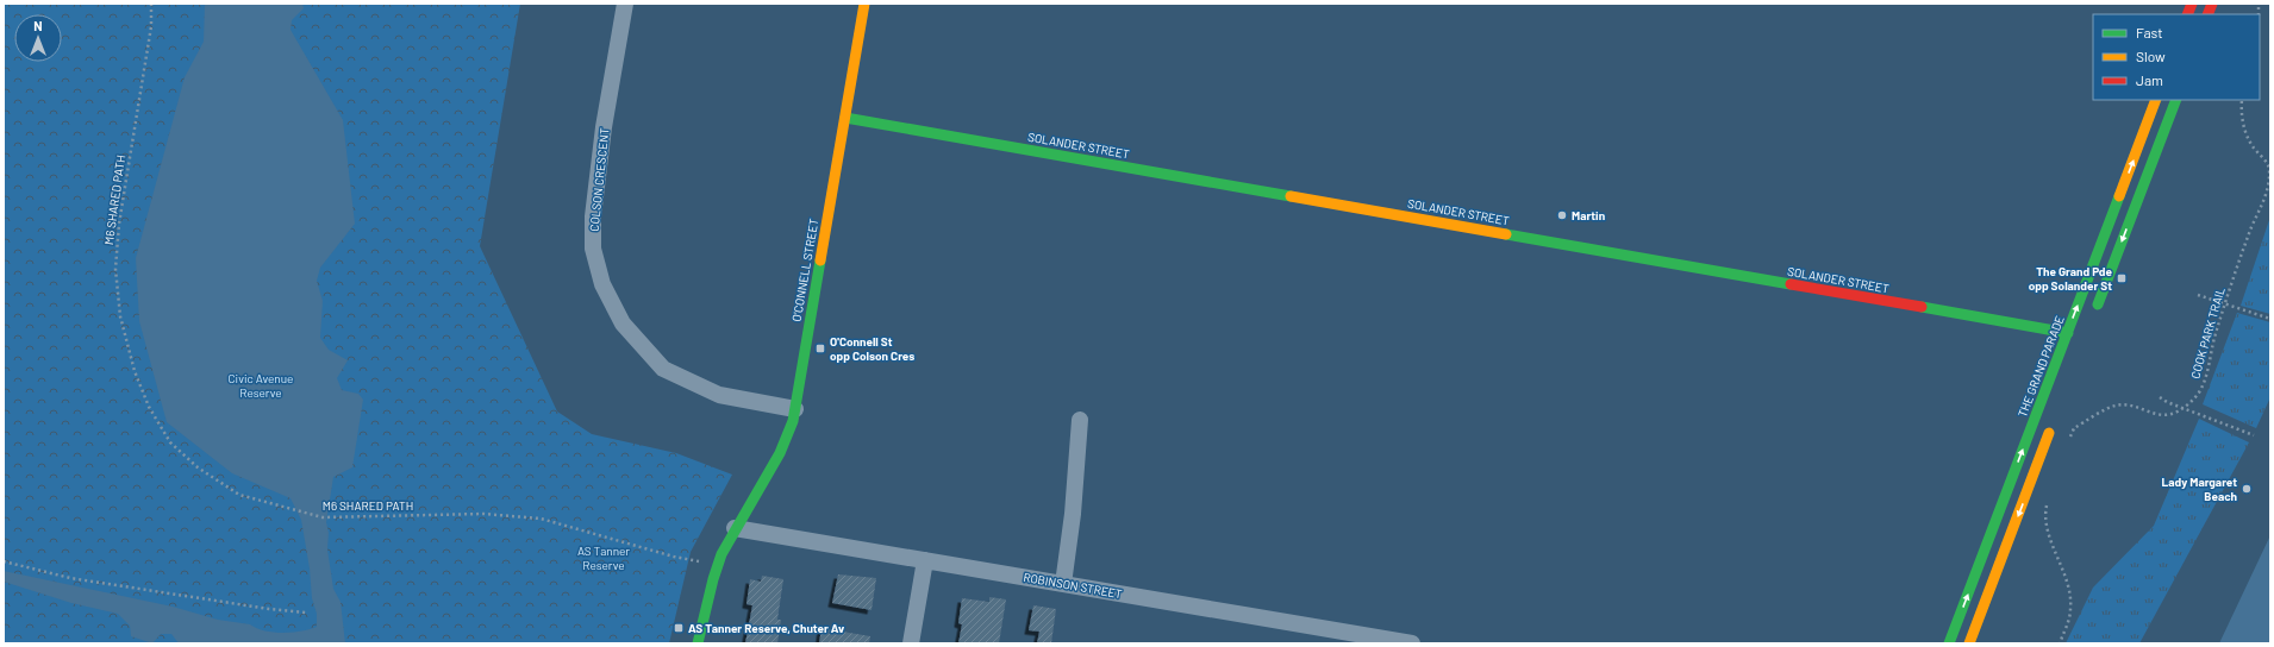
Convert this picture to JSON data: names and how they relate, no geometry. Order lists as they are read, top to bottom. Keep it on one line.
{"streets":{"main road":["SOLANDER STREET","O'CONNELL STREET","THE GRAND PARADE"],"street":["COLSON CRESCENT","ROBINSON STREET"],"path":["M6 SHARED PATH","COOK PARK TRAIL"]},"crossings":[["SOLANDER STREET","O'CONNELL STREET"],["SOLANDER STREET","THE GRAND PARADE"],["COLSON CRESCENT","O'CONNELL STREET"],["M6 SHARED PATH","O'CONNELL STREET"],["O'CONNELL STREET","ROBINSON STREET"]],"parks":["Civic Avenue Reserve","AS Tanner Reserve"],"places":{"other":["Martin","Lady Margaret Beach"],"transit":["The Grand Pde opp Solander St","O'Connell St opp Colson Cres","AS Tanner Reserve, Chuter Av"]},"legend":["Fast","Slow","Jam"],"north":"top"}
